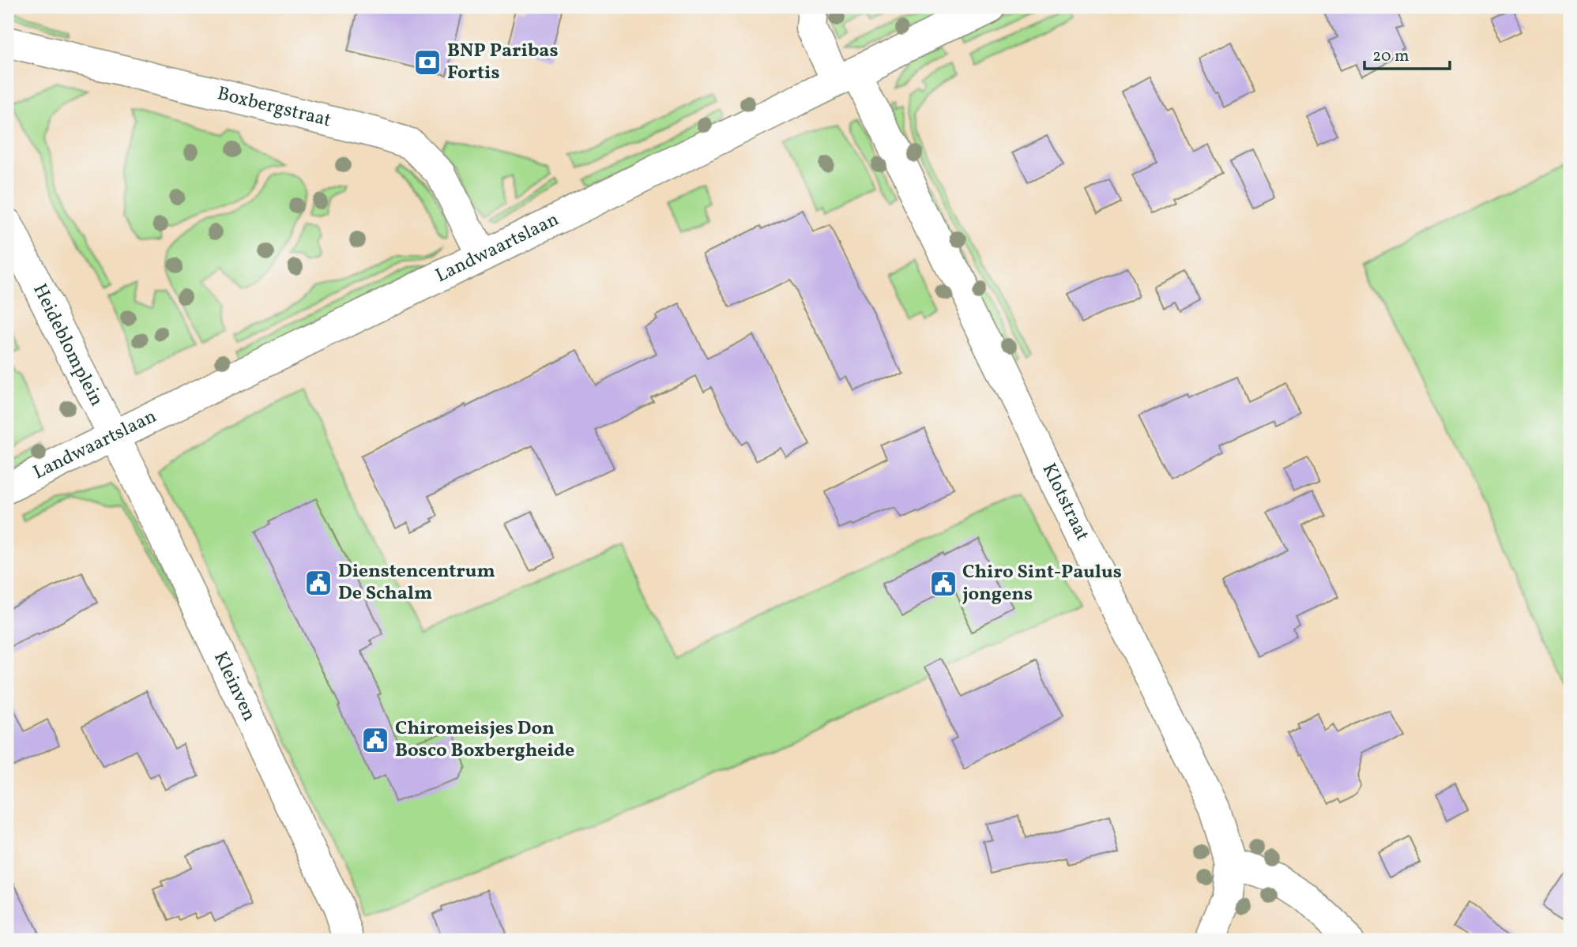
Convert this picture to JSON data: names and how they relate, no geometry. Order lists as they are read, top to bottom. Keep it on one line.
{"streets":{"street":["Boxbergstraat","Landwaartslaan","Heideblomplein","Klotstraat","Kleinven"]},"crossings":[["Boxbergstraat","Landwaartslaan"],["Landwaartslaan","Heideblomplein"],["Landwaartslaan","Klotstraat"],["Landwaartslaan","Kleinven"],["Heideblomplein","Kleinven"]],"places":{"bank":["BNP Paribas Fortis"],"public building":["Dienstencentrum De Schalm","Chiro Sint-Paulus jongens","Chiromeisjes Don Bosco Boxbergheide"]},"scale_bar":"20 m"}
